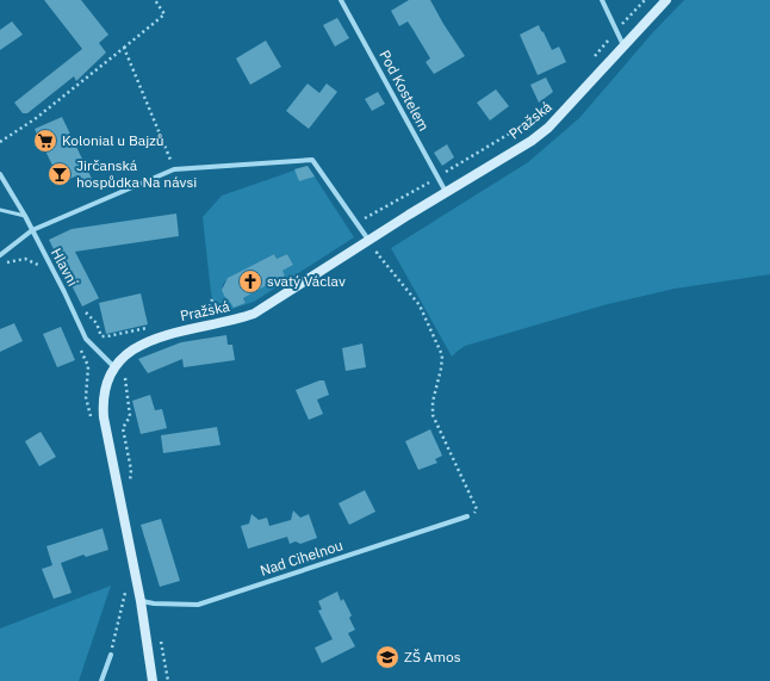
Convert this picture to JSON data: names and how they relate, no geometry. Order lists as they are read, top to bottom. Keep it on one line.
{"streets":{"main road":["Pražská"],"street":["Pod Kostelem","Hlavní","Nad Cihelnou"]},"crossings":[["Pod Kostelem","Pražská"],["Pražská","Hlavní"],["Pražská","Nad Cihelnou"]],"places":{"supermarket":["Kolonial u Bajzů"],"bar":["Jirčanská hospůdka Na návsi"],"church":["svatý Václav"],"school or university":["ZŠ Amos"]}}
